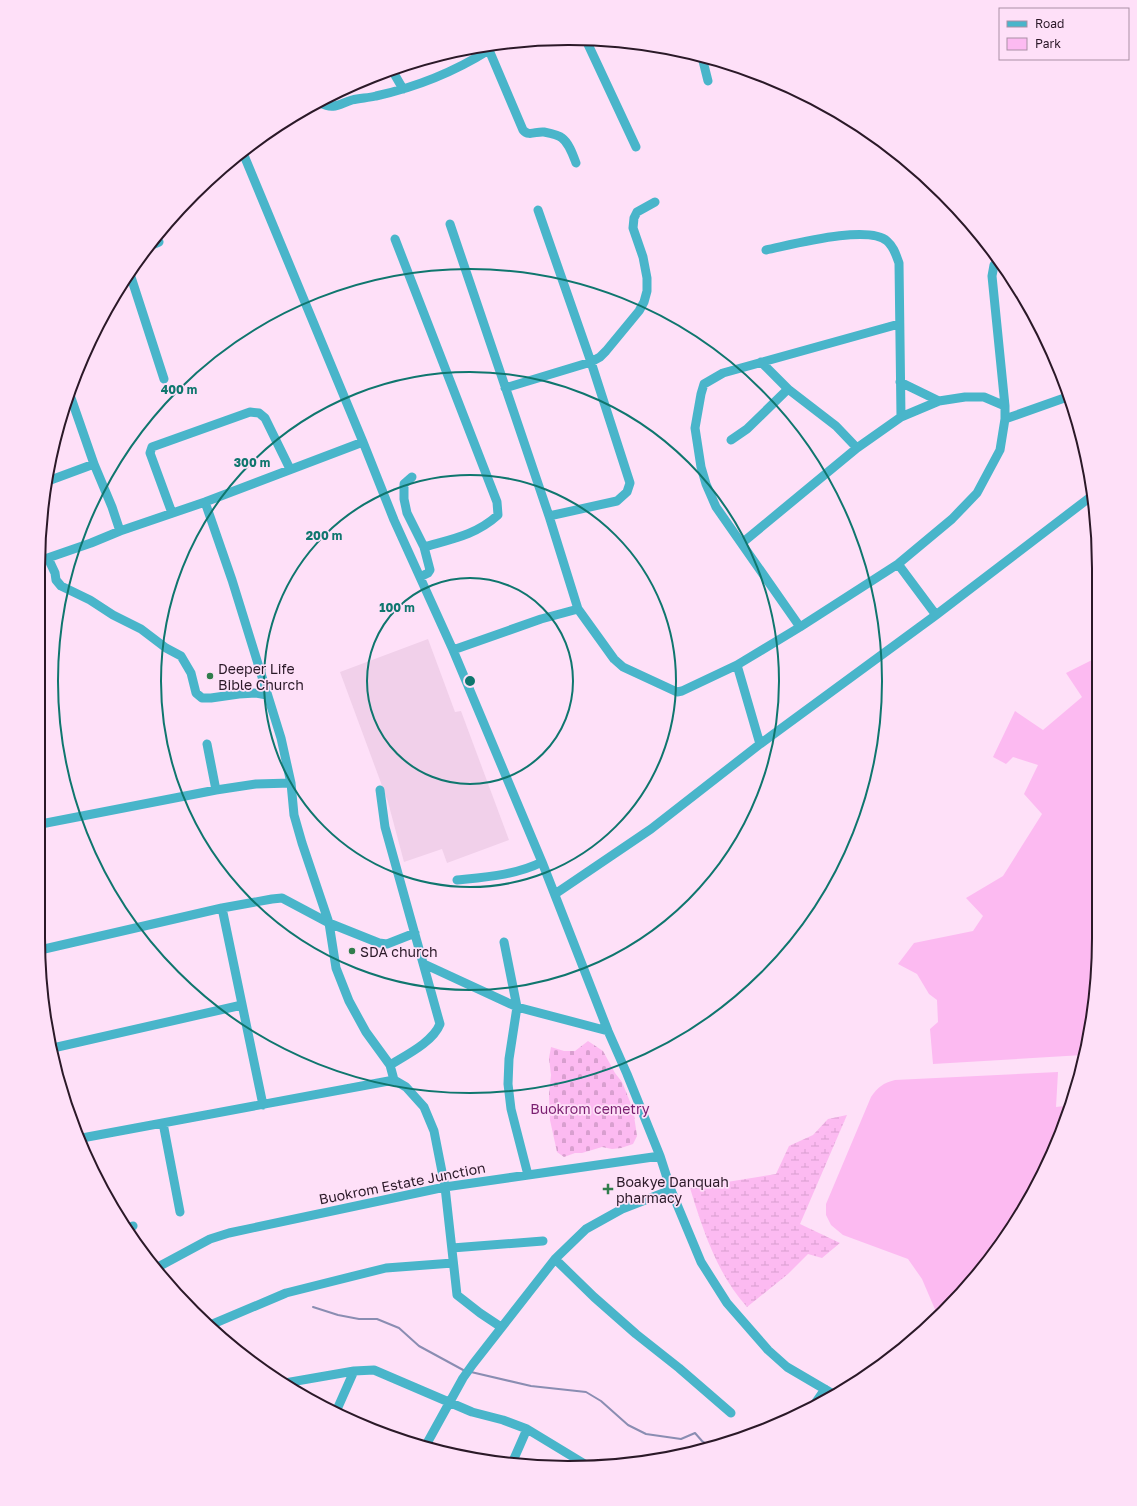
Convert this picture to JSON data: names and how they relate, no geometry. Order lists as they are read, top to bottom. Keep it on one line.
{"streets":{"street":["Buokrom Estate Junction"]},"parks":["Buokrom cemetry"],"places":{"other":["Deeper Life Bible Church","SDA church"],"health":["Boakye Danquah pharmacy"]},"legend":["Road","Park"],"rings":["400 m","300 m","200 m","100 m"]}
